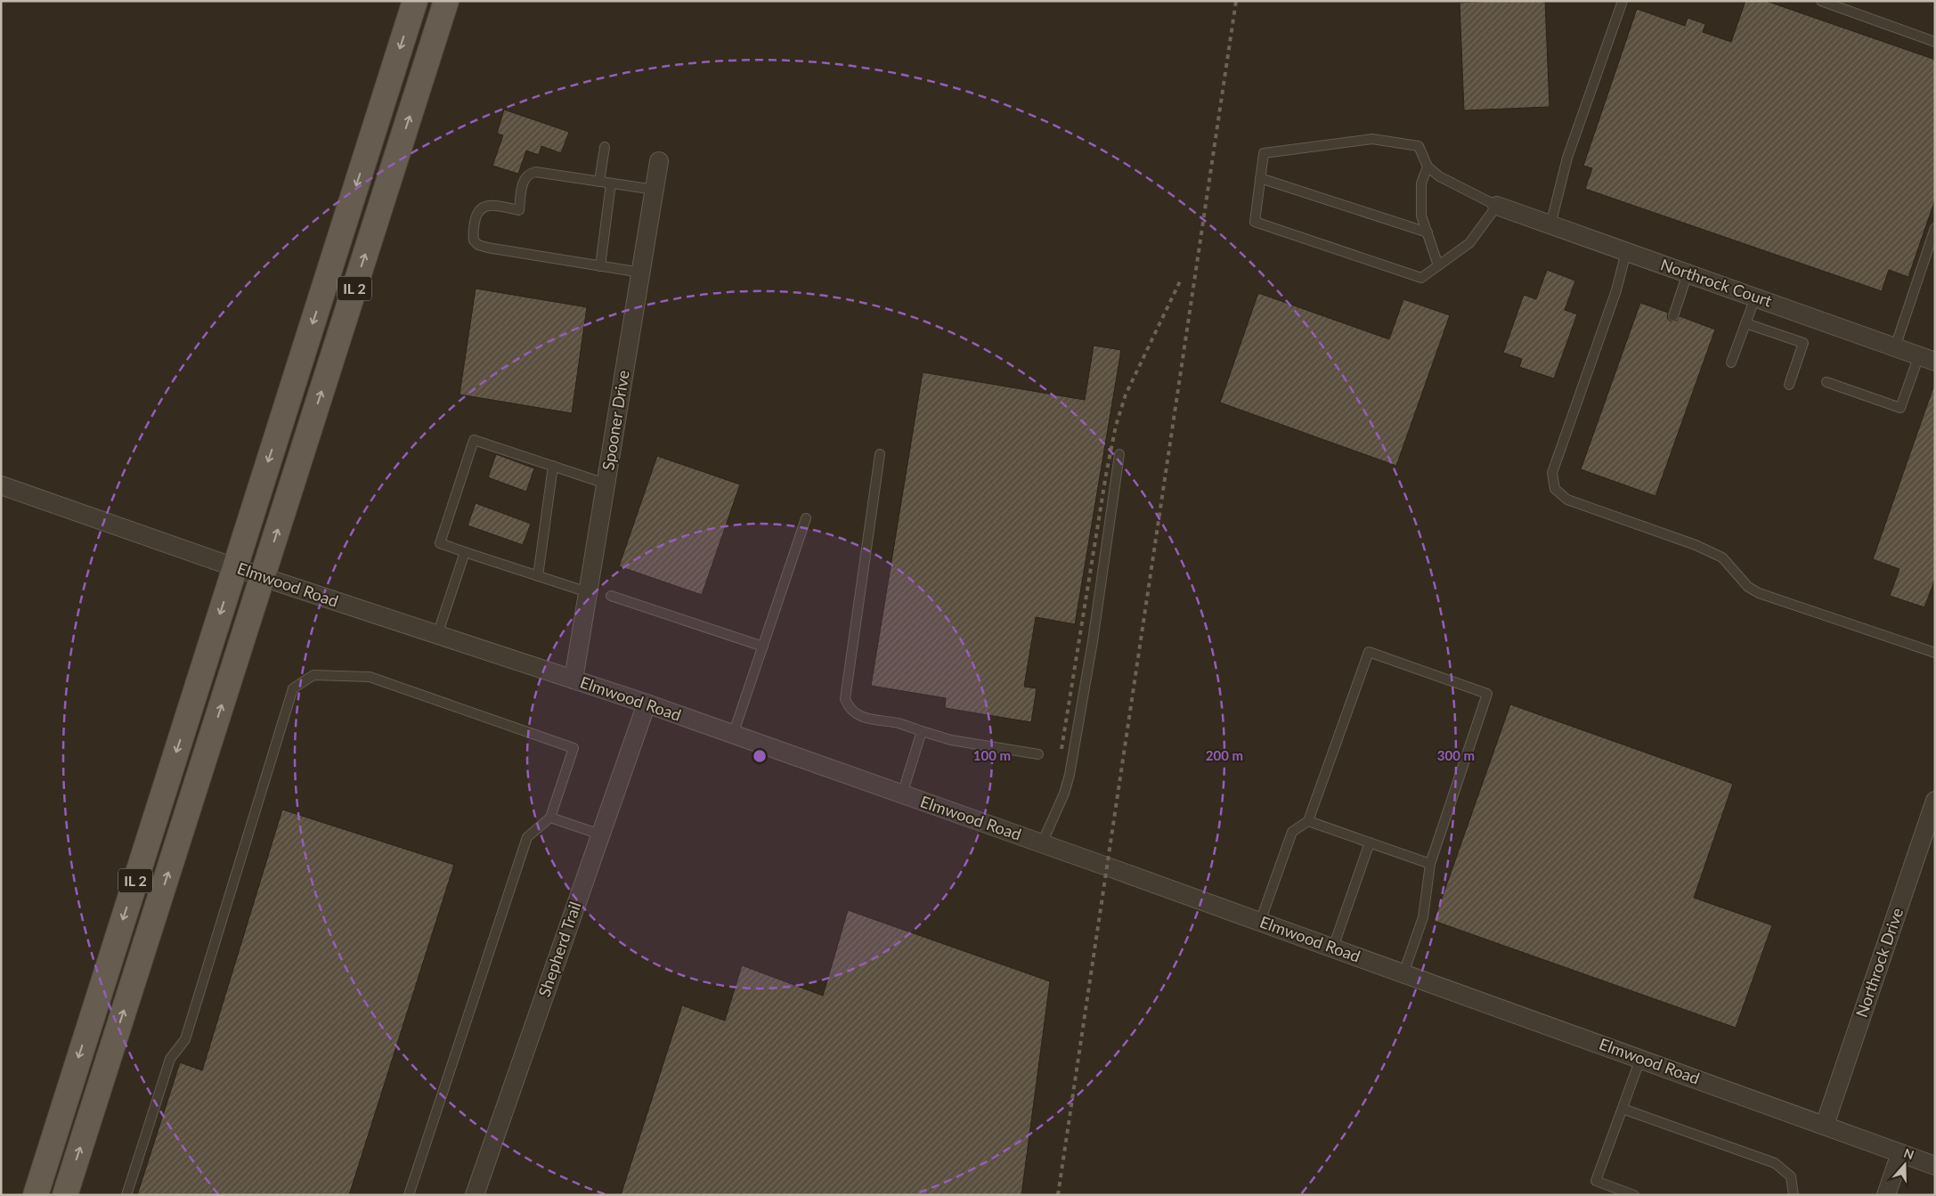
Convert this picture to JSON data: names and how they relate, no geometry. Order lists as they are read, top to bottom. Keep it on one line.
{"streets":{"main road":["IL 2"],"street":["Northrock Court","Spooner Drive","Elmwood Road","Shepherd Trail","Northrock Drive"]},"crossings":[["IL 2","Elmwood Road"],["Spooner Drive","Elmwood Road"],["Elmwood Road","Shepherd Trail"],["Elmwood Road","Northrock Drive"]],"north":"top","rings":["100 m","200 m","300 m"]}
